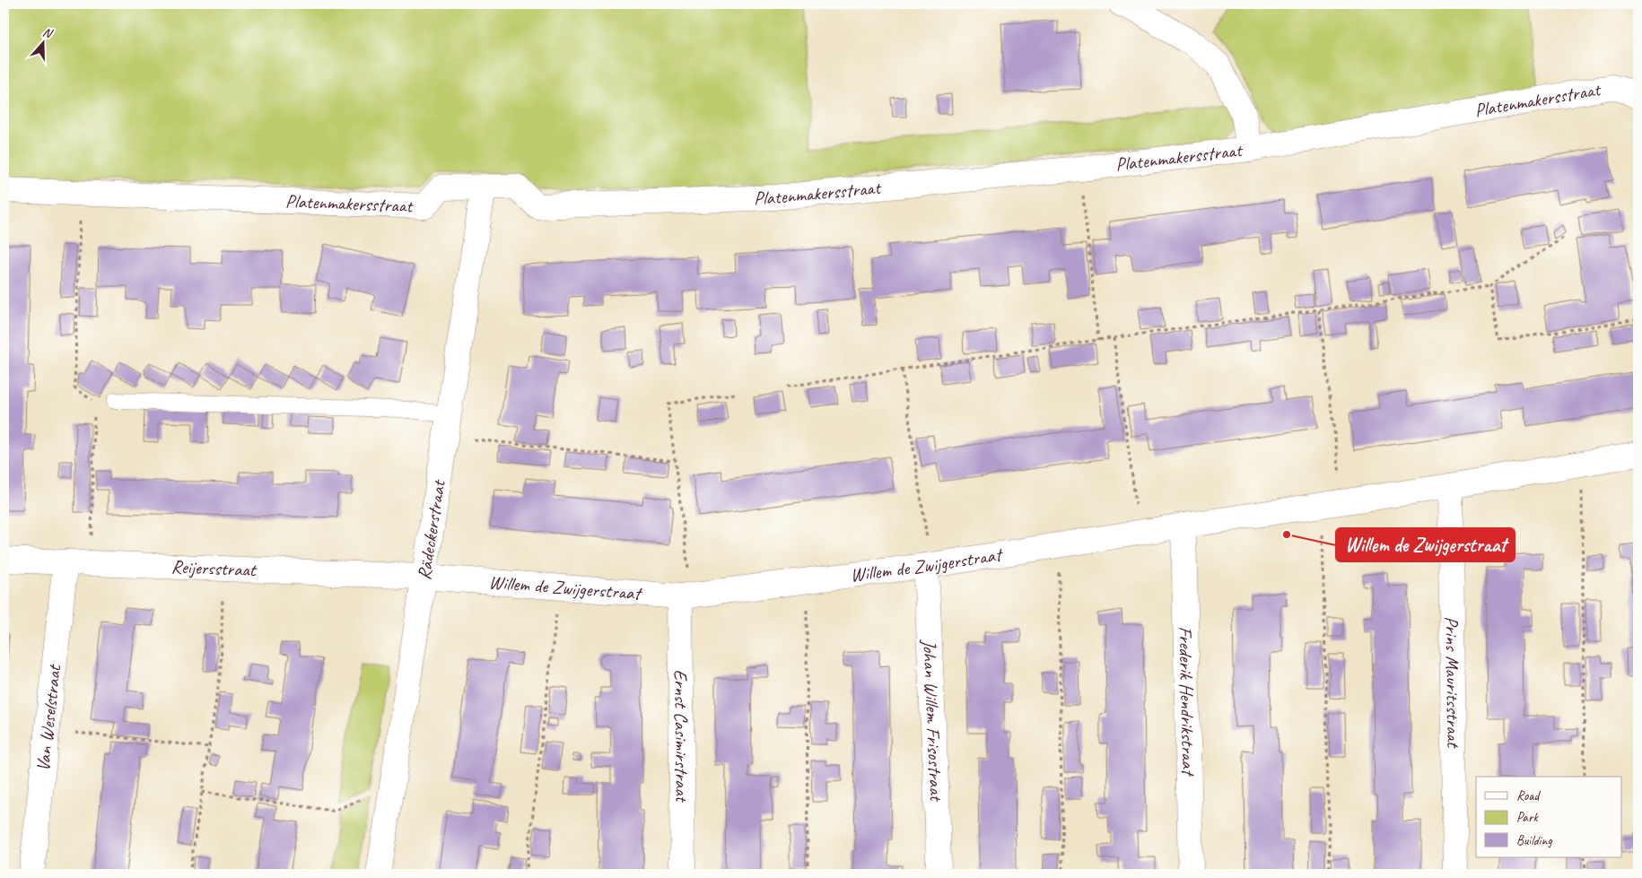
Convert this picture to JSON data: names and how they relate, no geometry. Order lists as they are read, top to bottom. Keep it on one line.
{"streets":{"street":["Platenmakersstraat","Rädeckerstraat","Willem de Zwijgerstraat","Reijersstraat","Prins Mauritsstraat","Frederik Hendrikstraat","Van Weselstraat","Johan Willem Frisostraat","Ernst Casimirstraat"]},"crossings":[["Platenmakersstraat","Rädeckerstraat"],["Rädeckerstraat","Willem de Zwijgerstraat"],["Rädeckerstraat","Reijersstraat"],["Willem de Zwijgerstraat","Reijersstraat"],["Willem de Zwijgerstraat","Prins Mauritsstraat"],["Willem de Zwijgerstraat","Frederik Hendrikstraat"],["Willem de Zwijgerstraat","Johan Willem Frisostraat"],["Willem de Zwijgerstraat","Ernst Casimirstraat"],["Reijersstraat","Van Weselstraat"]],"places":["Willem de Zwijgerstraat"],"legend":["Road","Park","Building"],"north":"top"}
